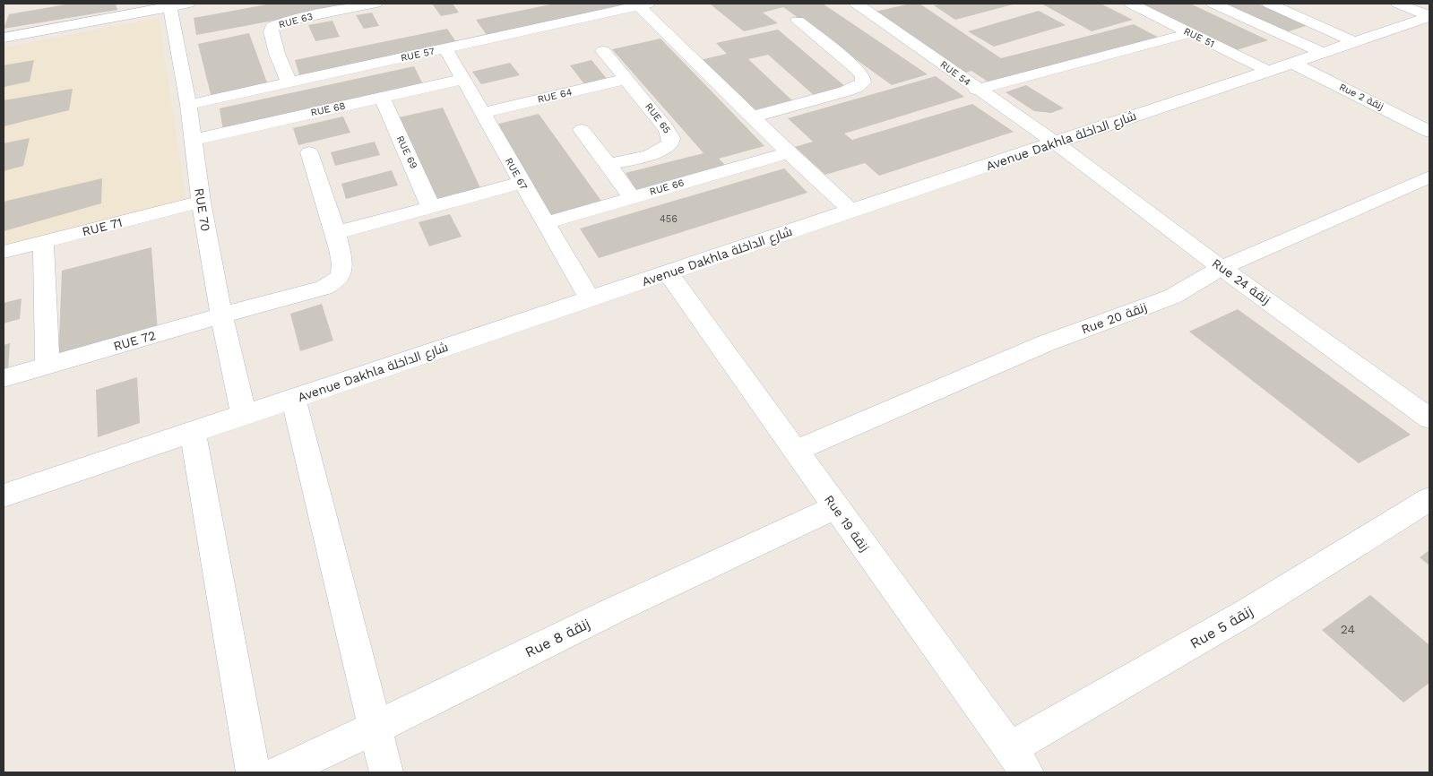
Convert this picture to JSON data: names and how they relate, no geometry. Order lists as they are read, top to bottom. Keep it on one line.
{"streets":{"street":["RUE 63","RUE 51","RUE 57","RUE 54","RUE 64","Rue 2 زنقة","RUE 68","RUE 65","Avenue Dakhla شارع الداخلة","RUE 69","RUE 67","RUE 66","RUE 70","RUE 71","Rue 24 زنقة","Rue 20 زنقة","RUE 72","Rue 19 زنقة","Rue 5 زنقة","Rue 8 زنقة"]},"crossings":[["RUE 63","RUE 57"],["RUE 51","Avenue Dakhla شارع الداخلة"],["RUE 57","RUE 67"],["RUE 57","RUE 70"],["RUE 54","Avenue Dakhla شارع الداخلة"],["RUE 54","Rue 24 زنقة"],["RUE 64","RUE 65"],["RUE 64","RUE 67"],["Rue 2 زنقة","Avenue Dakhla شارع الداخلة"],["RUE 68","RUE 69"],["RUE 68","RUE 67"],["RUE 68","RUE 70"],["Avenue Dakhla شارع الداخلة","RUE 67"],["Avenue Dakhla شارع الداخلة","RUE 70"],["Avenue Dakhla شارع الداخلة","Rue 24 زنقة"],["Avenue Dakhla شارع الداخلة","Rue 19 زنقة"],["RUE 67","RUE 66"],["RUE 70","RUE 71"],["RUE 70","RUE 72"],["Rue 24 زنقة","Rue 20 زنقة"],["Rue 20 زنقة","Rue 19 زنقة"],["Rue 19 زنقة","Rue 5 زنقة"],["Rue 19 زنقة","Rue 8 زنقة"]],"house_numbers":["456","24"]}
